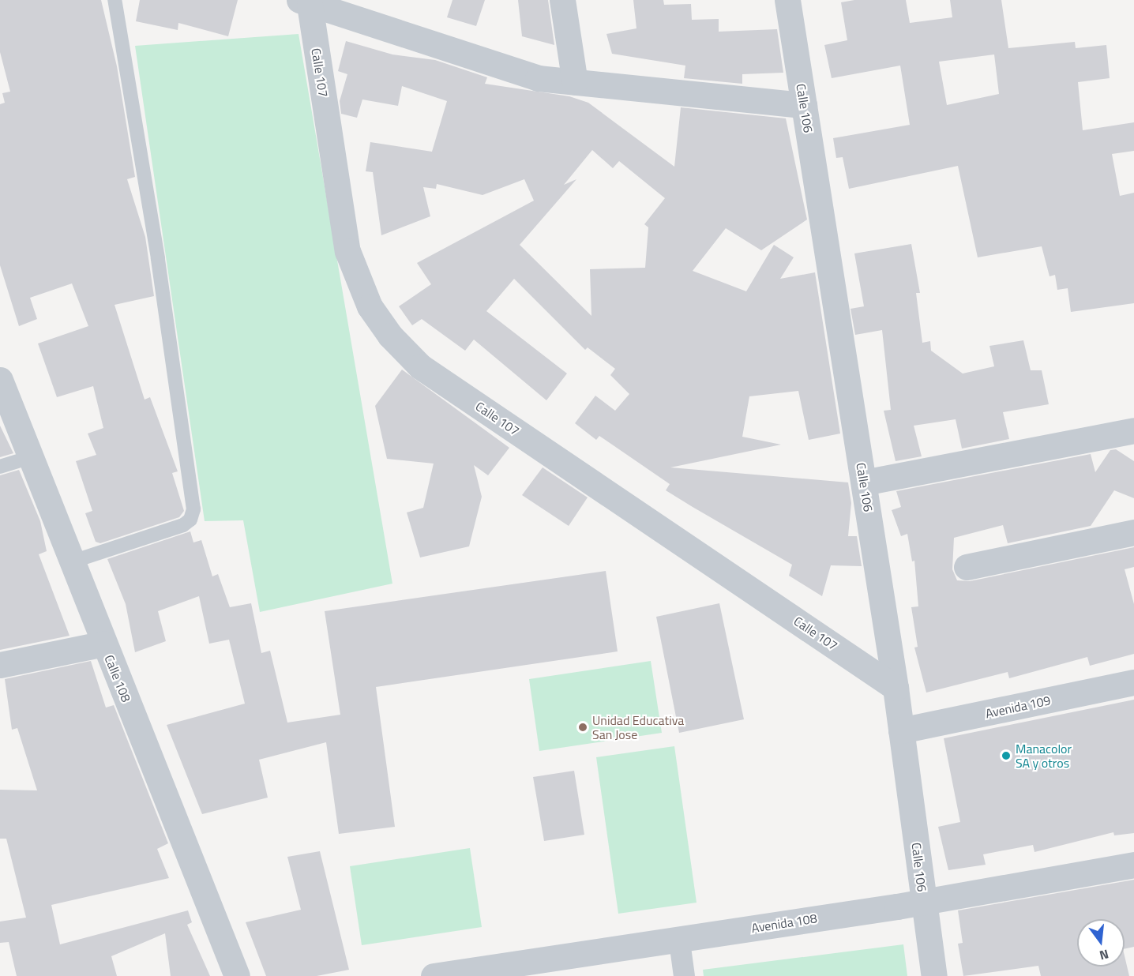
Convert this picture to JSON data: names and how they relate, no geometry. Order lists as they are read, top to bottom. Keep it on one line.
{"streets":{"street":["Calle 107","Calle 106","Calle 108","Avenida 109","Avenida 108"]},"crossings":[["Calle 107","Calle 106"],["Calle 106","Avenida 109"],["Calle 106","Avenida 108"]],"places":["Unidad Educativa San Jose","Manacolor SA y otros"],"north":"bottom"}
